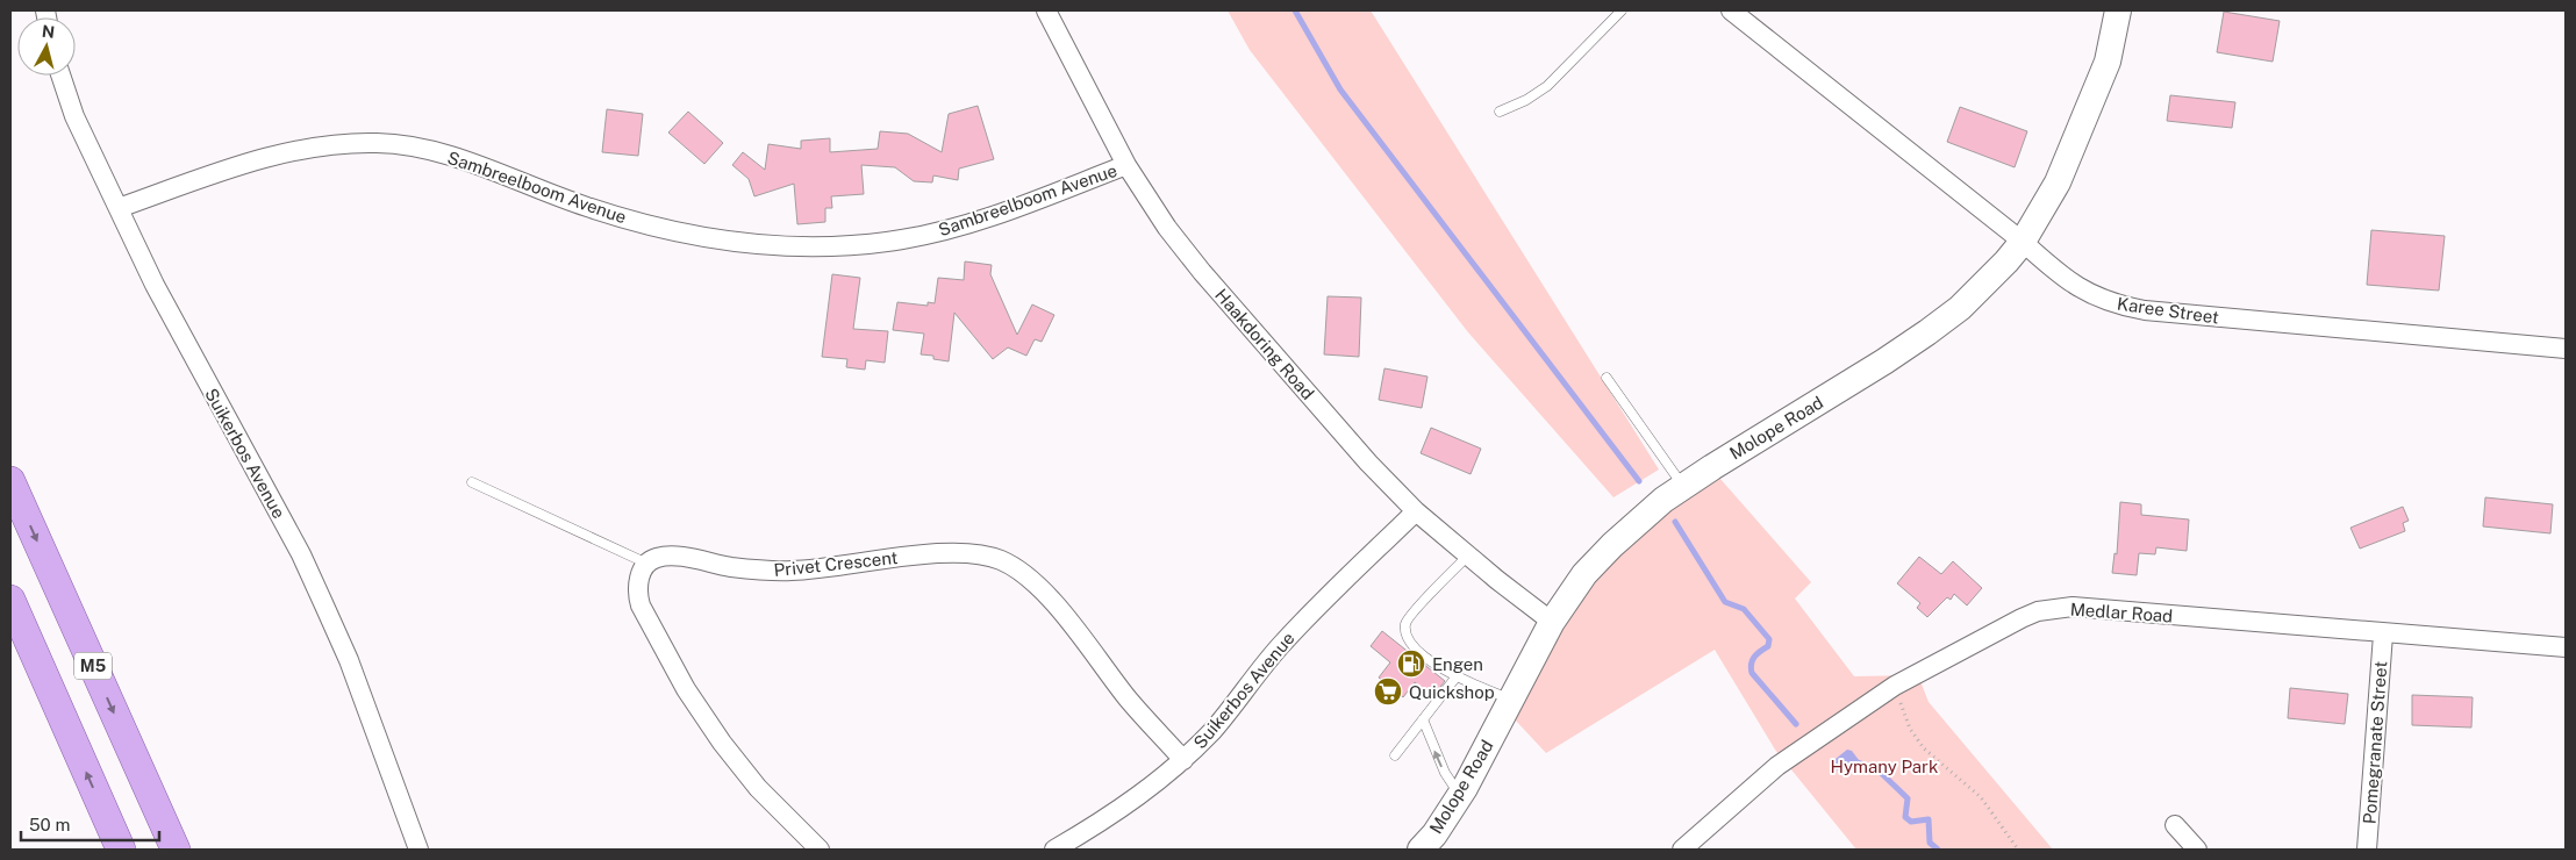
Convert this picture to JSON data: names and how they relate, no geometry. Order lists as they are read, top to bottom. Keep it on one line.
{"streets":{"main road":["M5"],"street":["Sambreelboom Avenue","Karee Street","Haakdoring Road","Molope Road","Suikerbos Avenue","Privet Crescent","Medlar Road","Pomegranate Street"]},"crossings":[["Sambreelboom Avenue","Haakdoring Road"],["Sambreelboom Avenue","Suikerbos Avenue"],["Karee Street","Molope Road"],["Haakdoring Road","Molope Road"],["Haakdoring Road","Suikerbos Avenue"],["Suikerbos Avenue","Privet Crescent"],["Medlar Road","Pomegranate Street"]],"parks":["Hymany Park"],"places":{"fuel station":["Engen"],"supermarket":["Quickshop"]},"scale_bar":"50 m","north":"top"}
